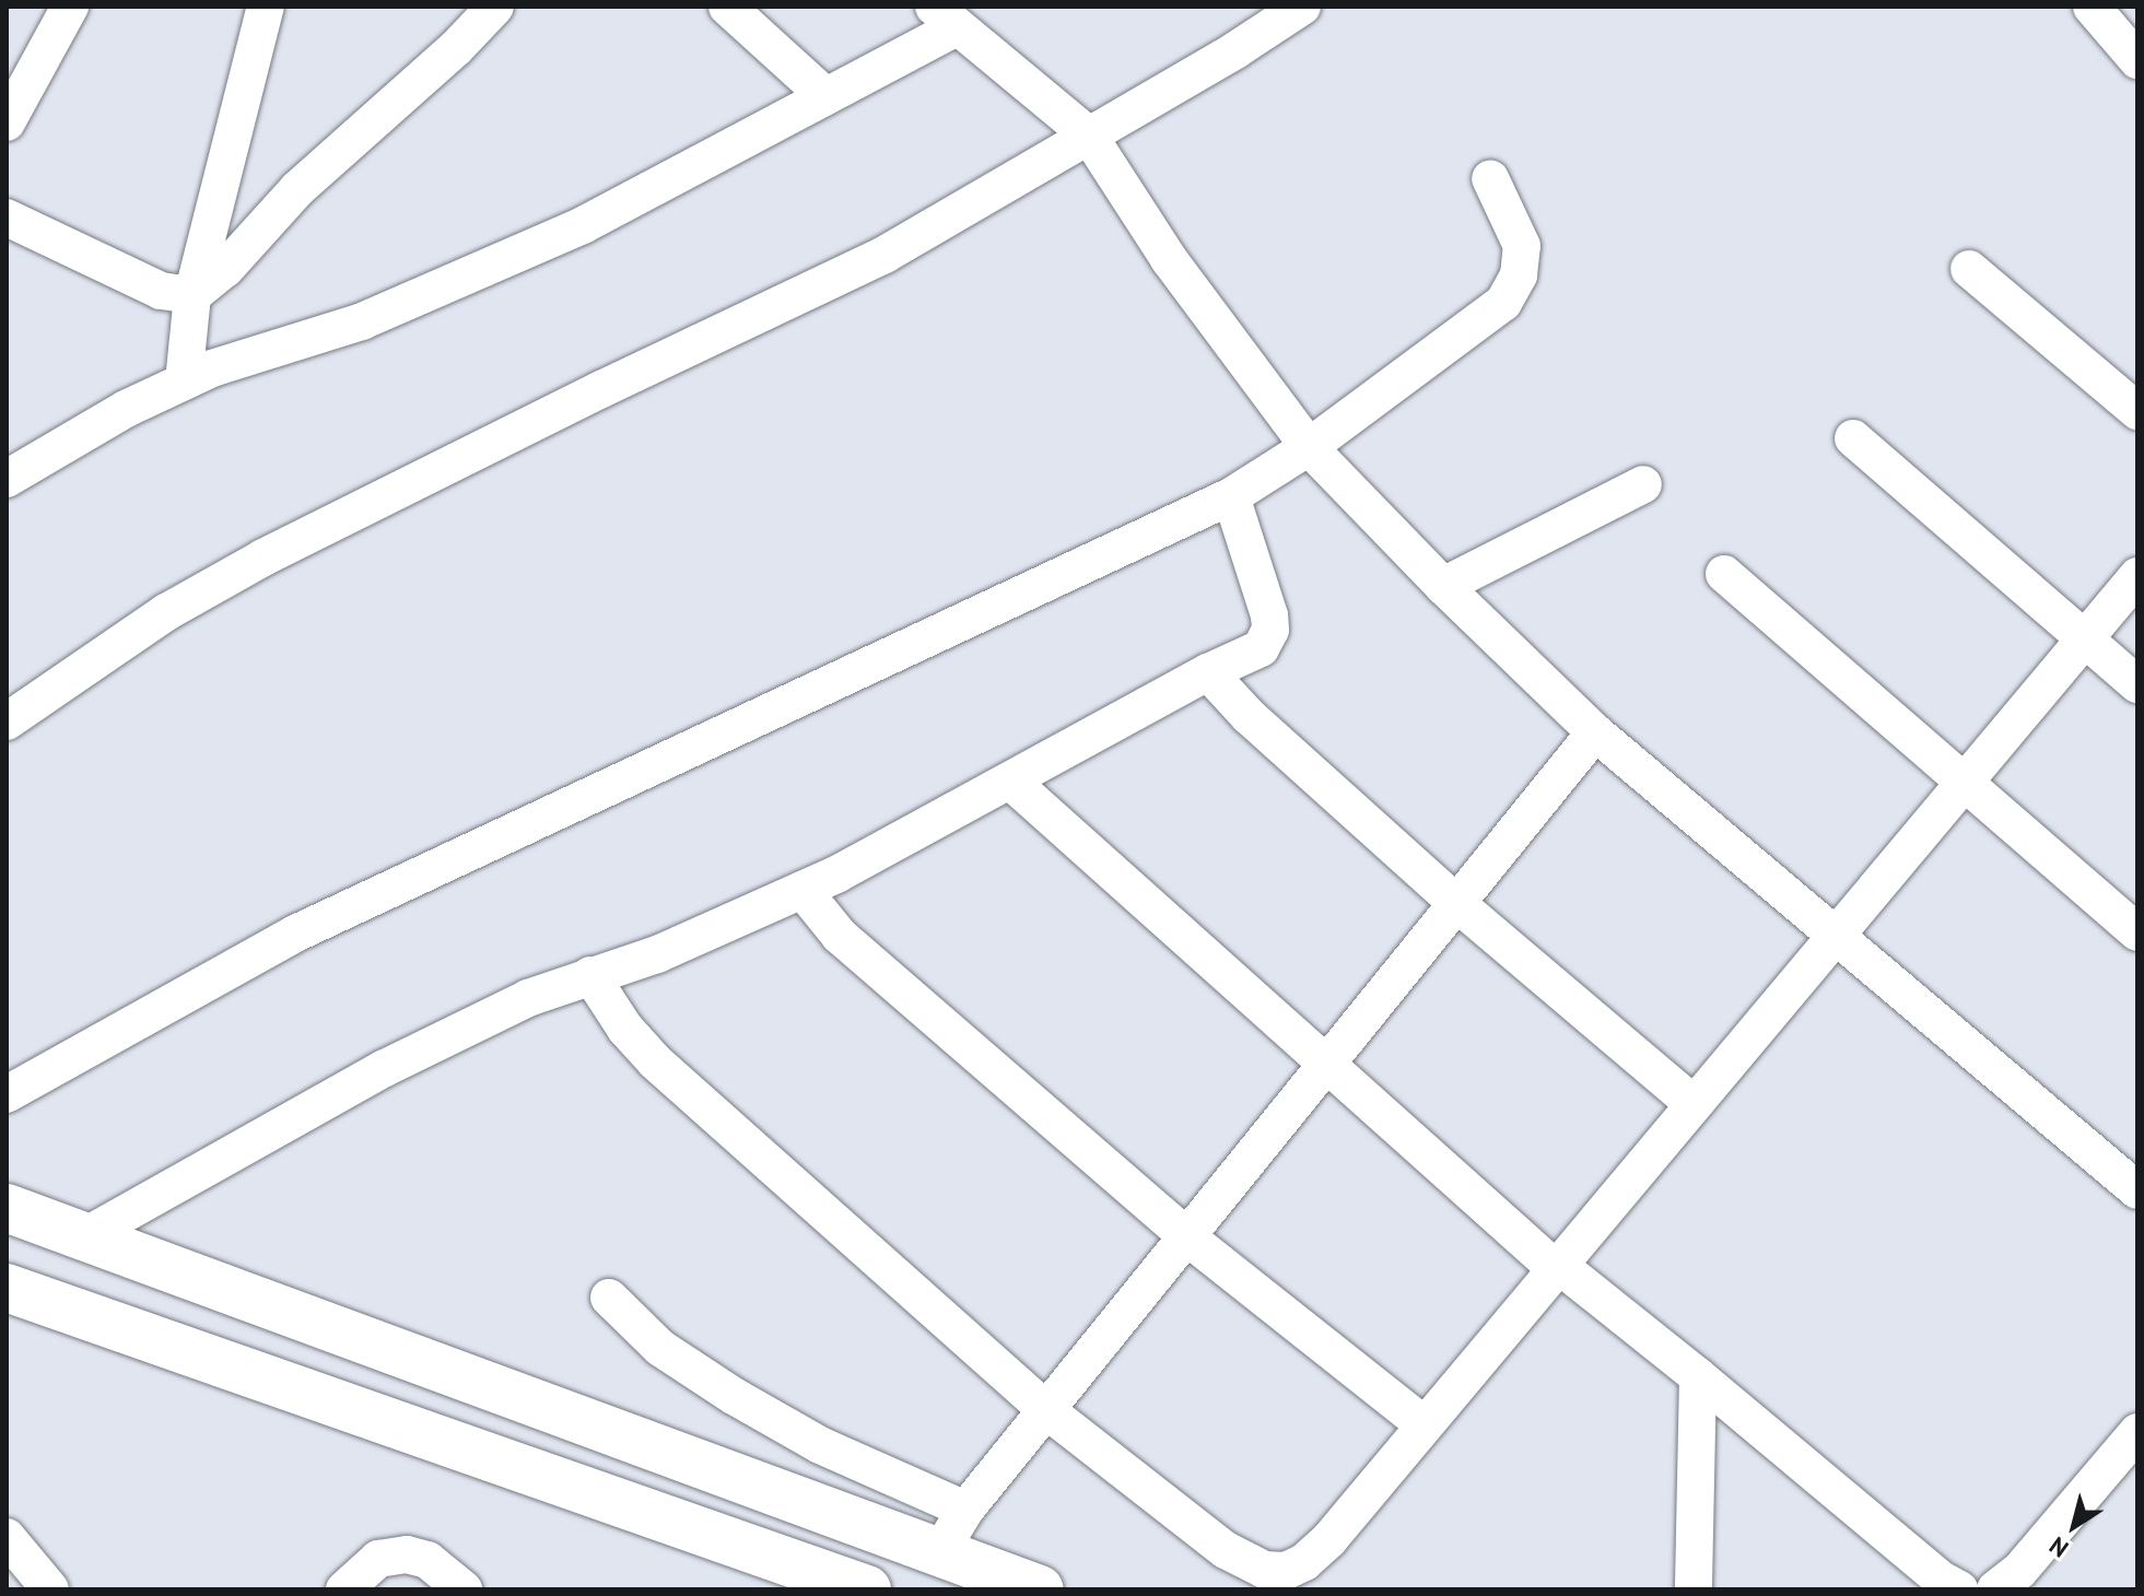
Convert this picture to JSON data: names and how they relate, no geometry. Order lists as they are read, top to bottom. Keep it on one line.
{"north":"bottom left"}
